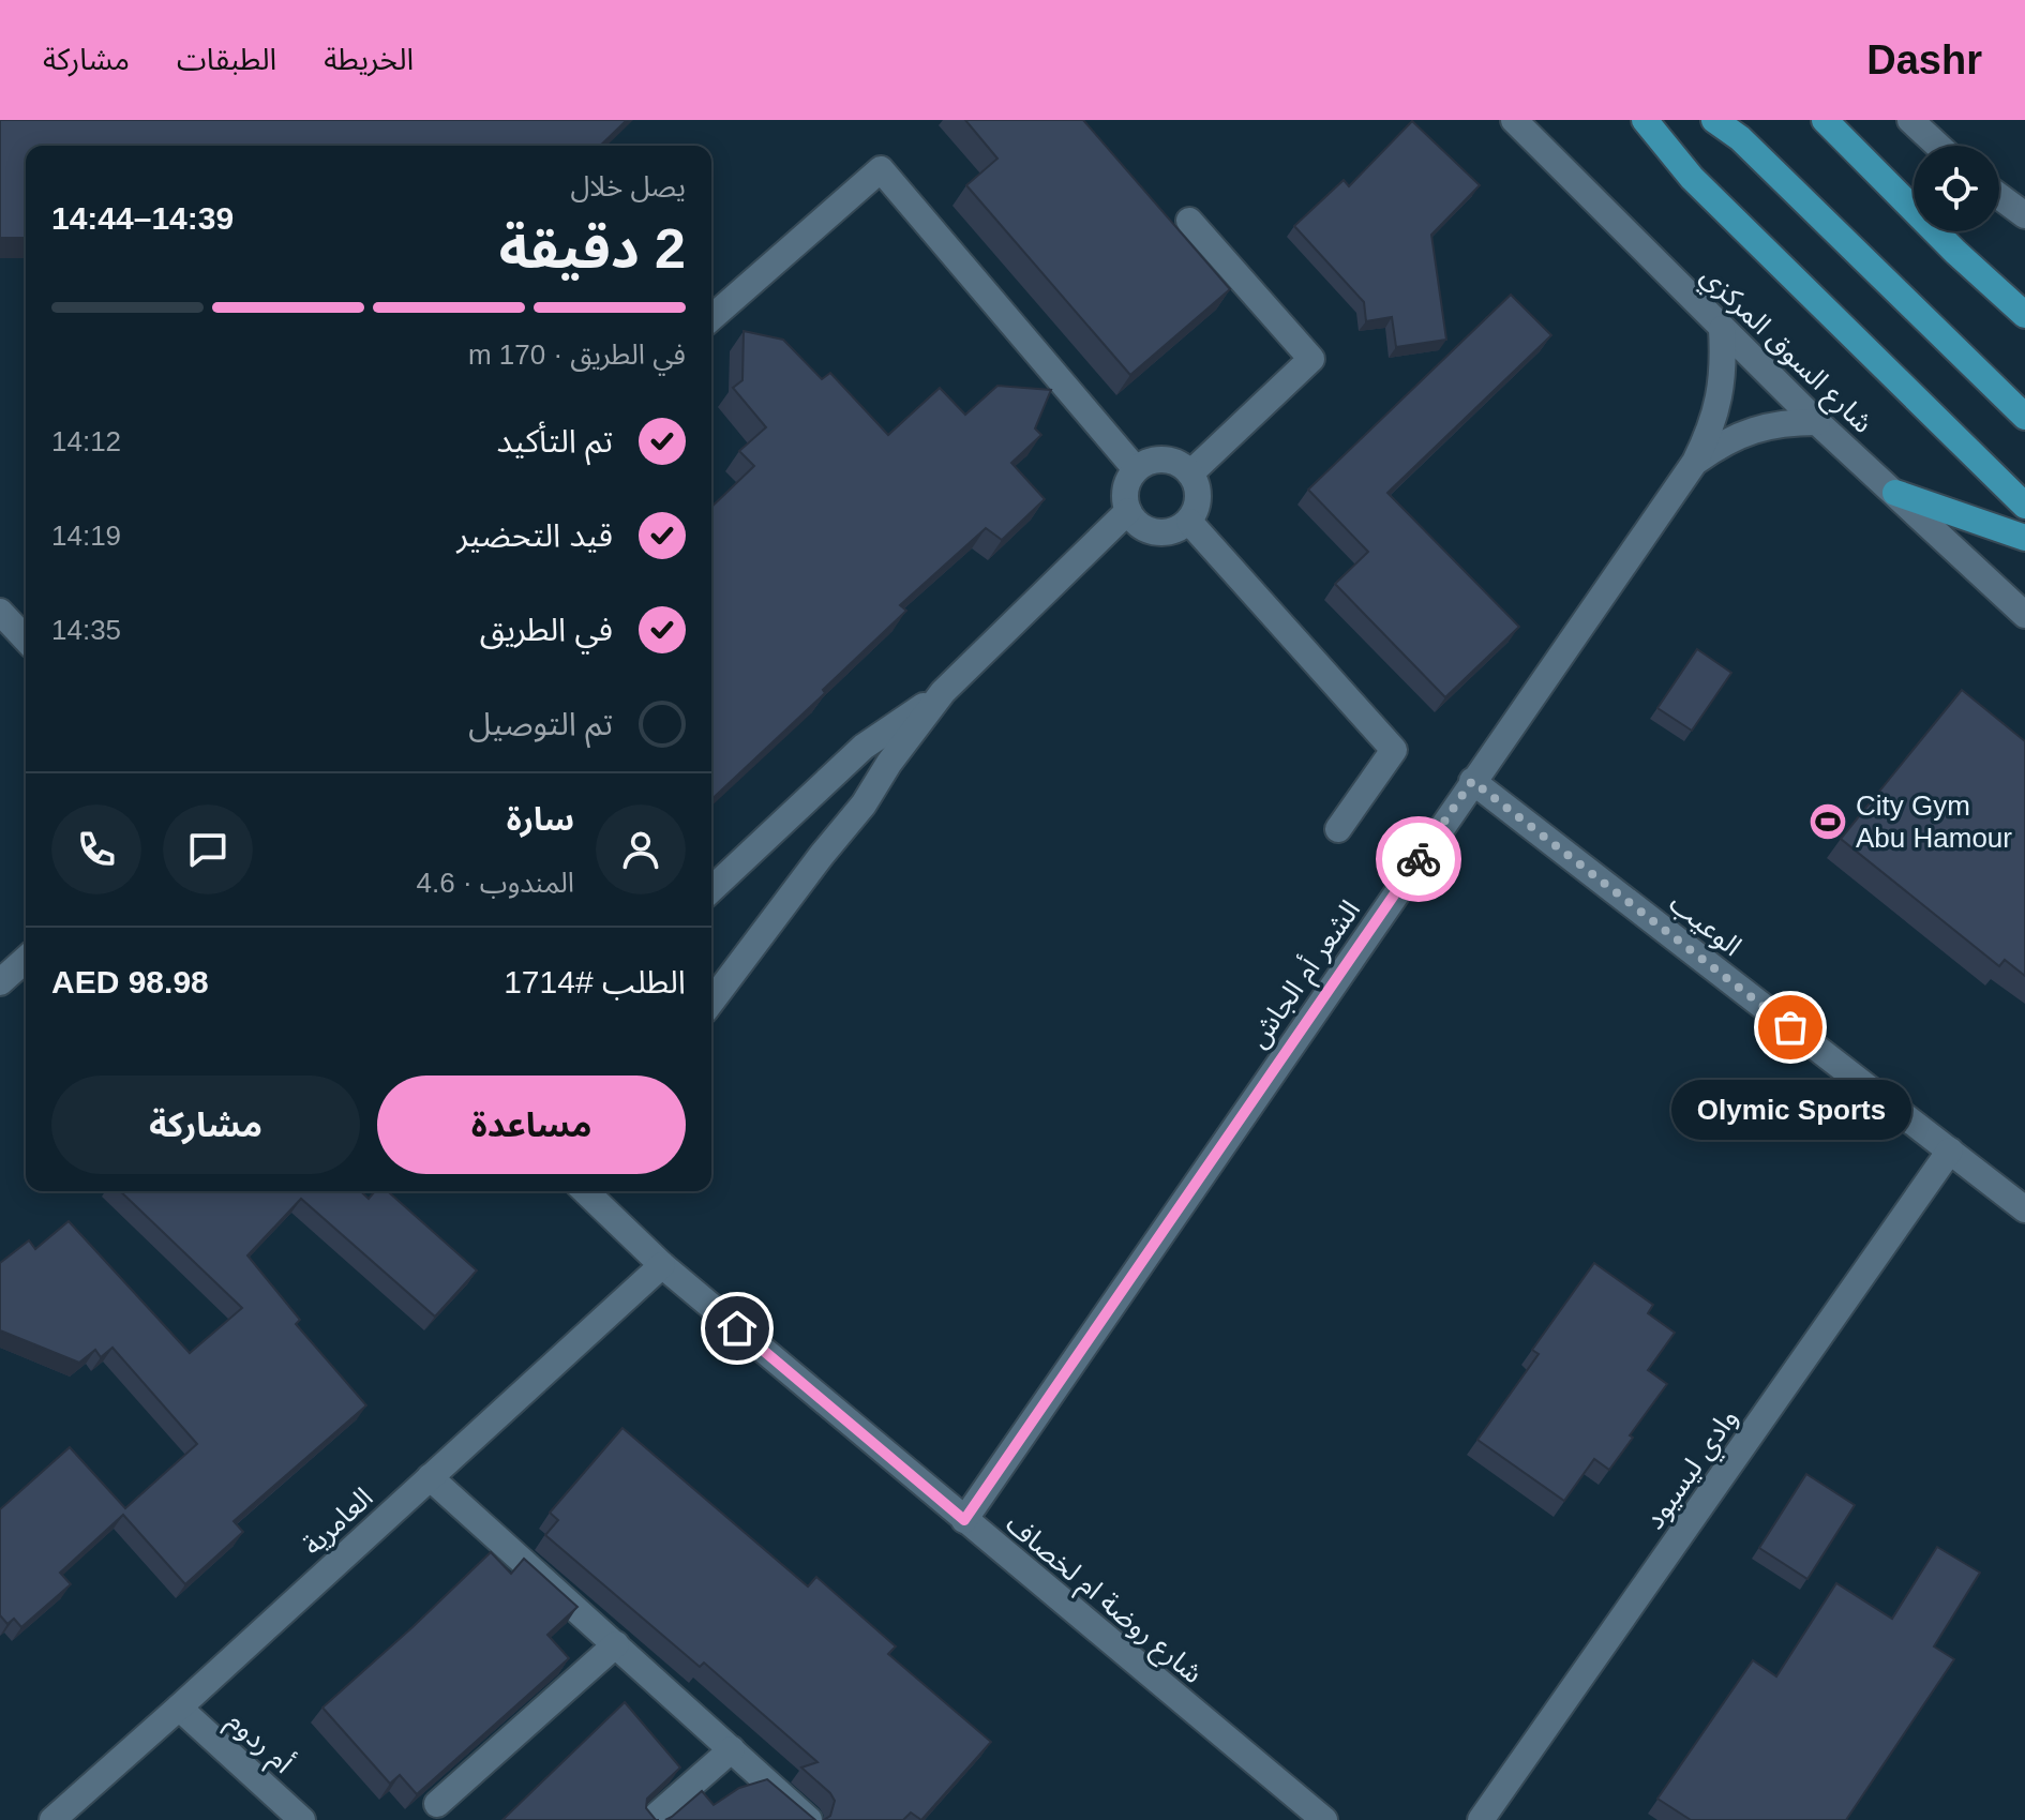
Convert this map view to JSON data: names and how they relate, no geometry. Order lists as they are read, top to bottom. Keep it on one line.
{"streets":{"main road":["شارع السوق المركزي"],"street":["الوعيب","الشعر أم الجاش","وادي ليسيود","العامرية","شارع روضة ام لخصاف","أم ردوم"]},"crossings":[["شارع السوق المركزي","الشعر أم الجاش"],["الوعيب","الشعر أم الجاش"],["الوعيب","وادي ليسيود"],["الشعر أم الجاش","شارع روضة ام لخصاف"],["العامرية","شارع روضة ام لخصاف"],["العامرية","أم ردوم"]],"places":{"sports":["City Gym Abu Hamour"],"other":["Olymic Sports"]},"page":{"header":"Dashr","nav":["الخريطة","الطبقات","مشاركة"],"heading":["2 دقيقة","يصل خلال","14:39–14:44"],"panel":["سارة","المندوب · 4.6","الطلب #1714","AED 98.98"],"bar":"في الطريق · 170 m","list":[["تم التأكيد","14:12"],["قيد التحضير","14:19"],["في الطريق","14:35"],"تم التوصيل"],"buttons":["مساعدة","مشاركة"],"bubble":"Olymic Sports"}}
